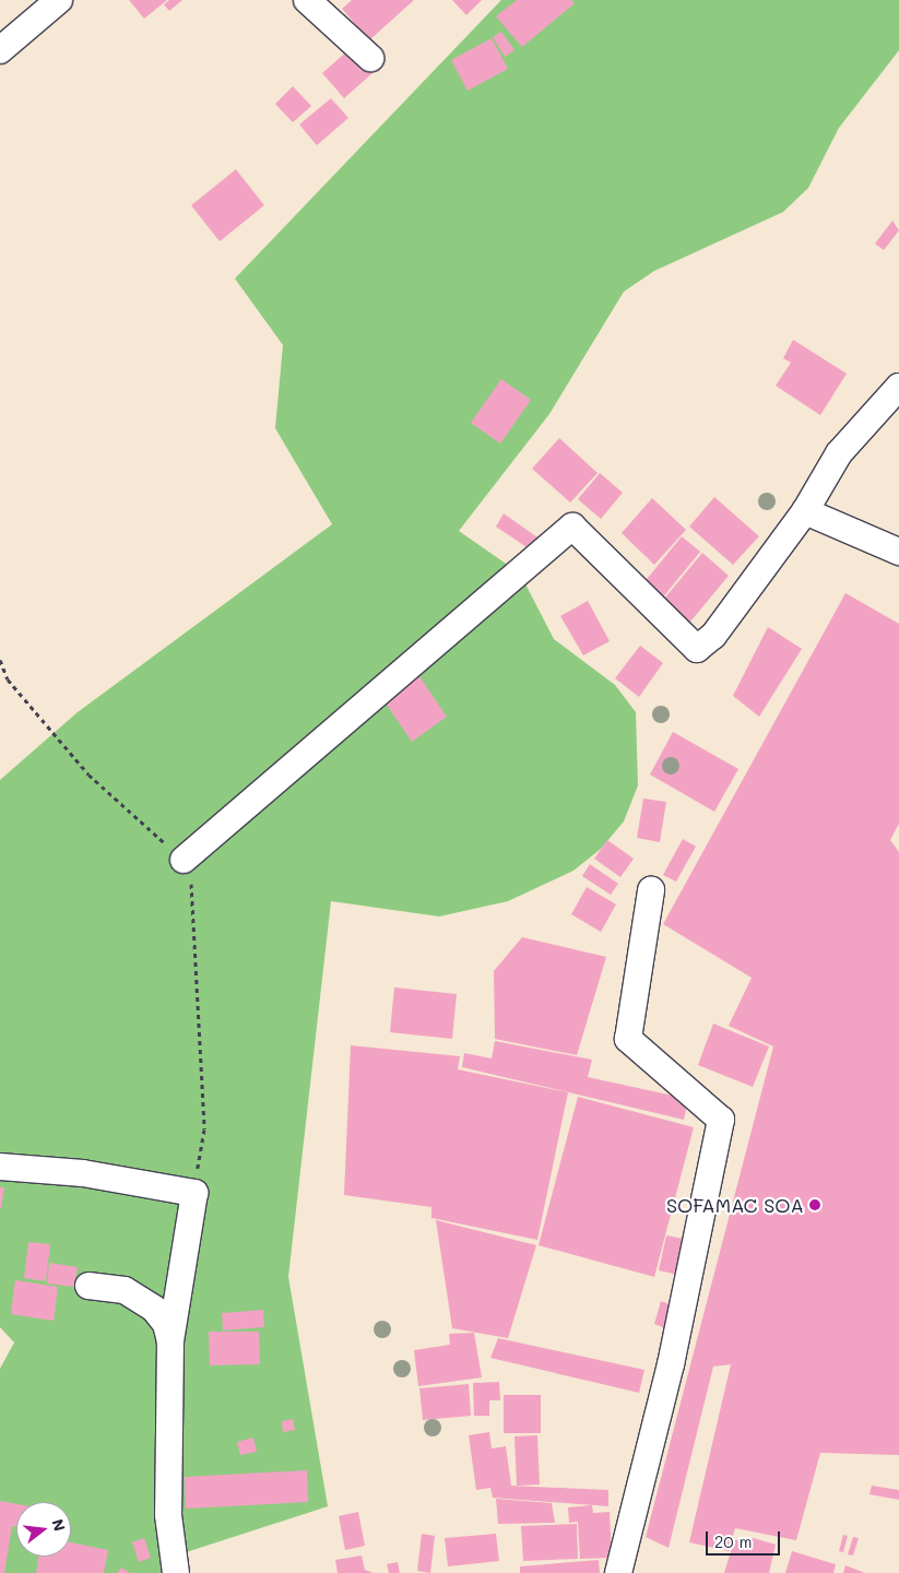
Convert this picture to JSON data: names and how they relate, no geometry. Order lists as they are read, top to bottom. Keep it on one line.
{"places":["SOFAMAC SOA"],"scale_bar":"20 m","north":"right"}
